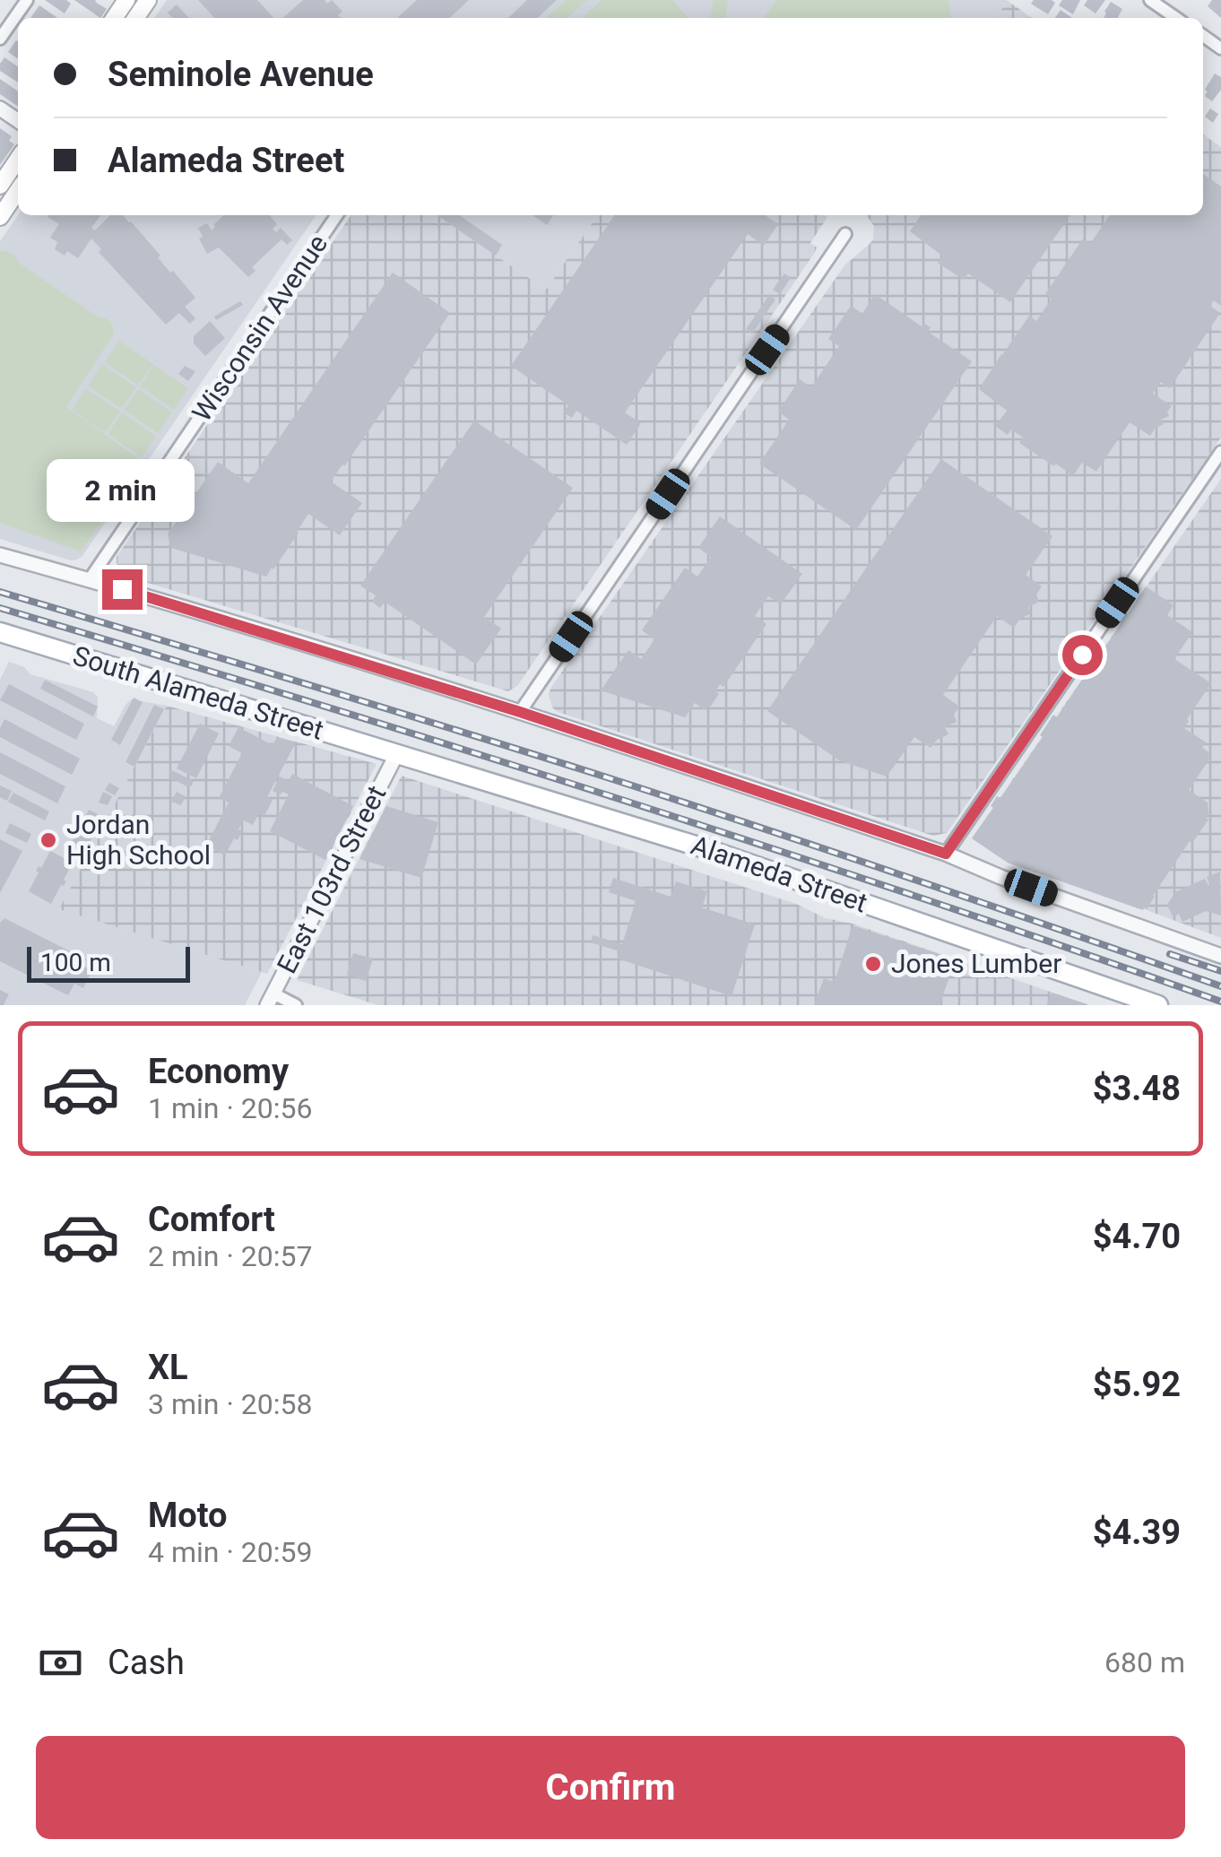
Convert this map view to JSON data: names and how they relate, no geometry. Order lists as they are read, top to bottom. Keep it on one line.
{"streets":{"main road":["South Alameda Street","Alameda Street"],"street":["Wisconsin Avenue","East 103rd Street"]},"crossings":[["South Alameda Street","Alameda Street"],["South Alameda Street","East 103rd Street"],["Alameda Street","East 103rd Street"]],"places":["Jordan High School","Jones Lumber"],"scale_bar":"100 m","page":{"banner":["Seminole Avenue","Alameda Street"],"bubble":"2 min","scale":"100 m","list":[{"name":"Economy","note":"1 min · 20:56","value":"$3.48"},{"name":"Comfort","note":"2 min · 20:57","value":"$4.70"},{"name":"XL","note":"3 min · 20:58","value":"$5.92"},{"name":"Moto","note":"4 min · 20:59","value":"$4.39"}],"pay":["Cash","680 m"],"buttons":"Confirm"}}
